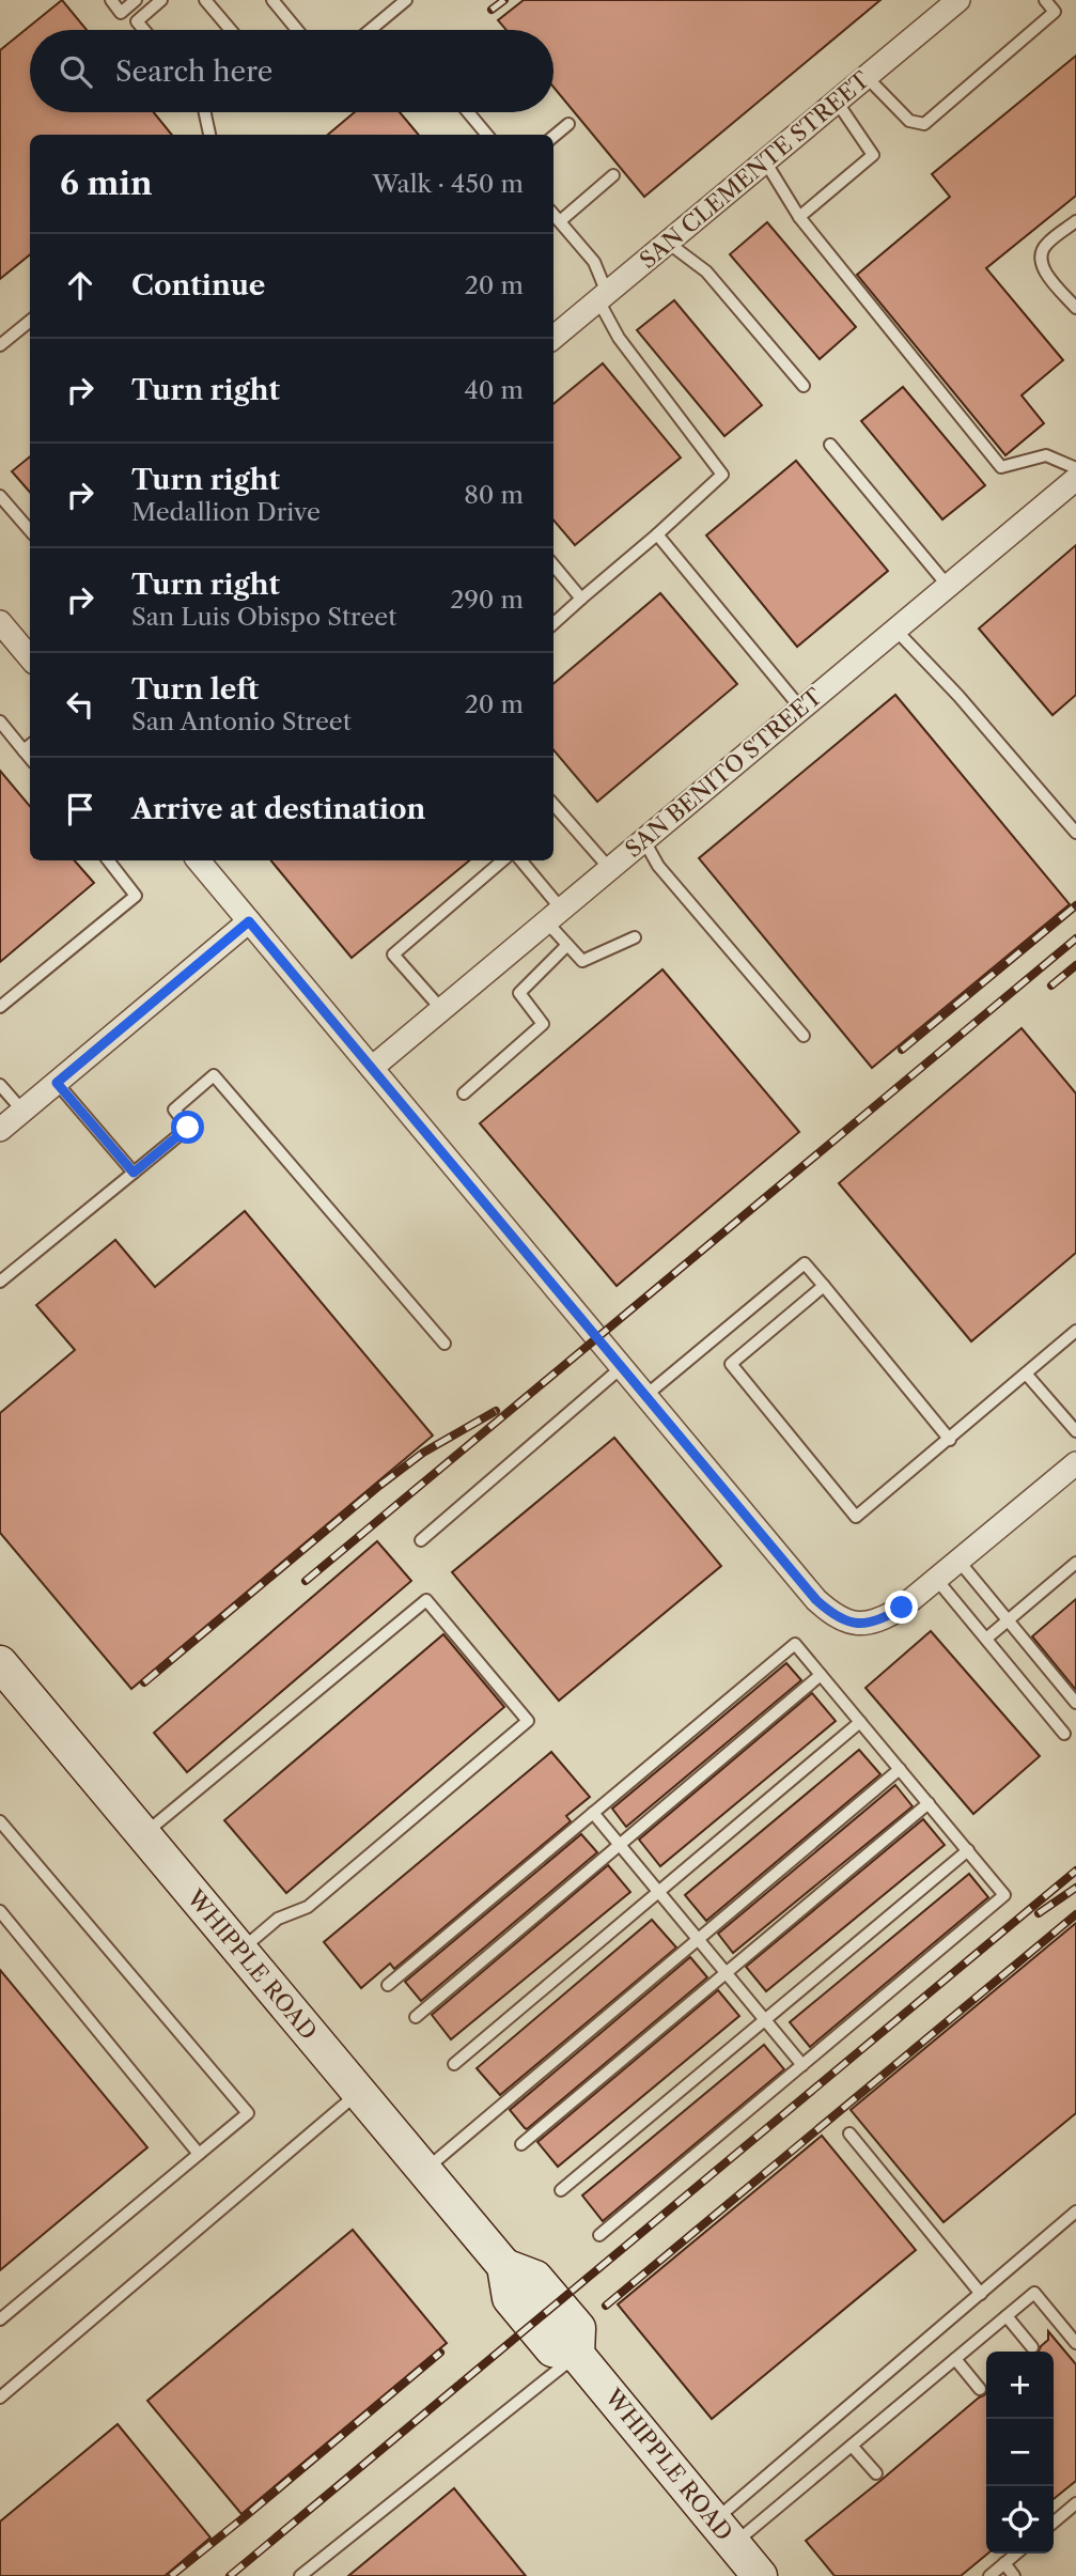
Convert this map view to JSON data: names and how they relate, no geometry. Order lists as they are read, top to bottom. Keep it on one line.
{"streets":{"main road":["WHIPPLE ROAD"],"street":["SAN CLEMENTE STREET","SAN BENITO STREET"]},"page":{"search":"Search here","heading":["6 min","Walk · 450 m"],"list":[["Continue","20 m"],["Turn right","40 m"],["Turn right","Medallion Drive","80 m"],["Turn right","San Luis Obispo Street","290 m"],["Turn left","San Antonio Street","20 m"],"Arrive at destination"],"map_buttons":["+","−"]}}
